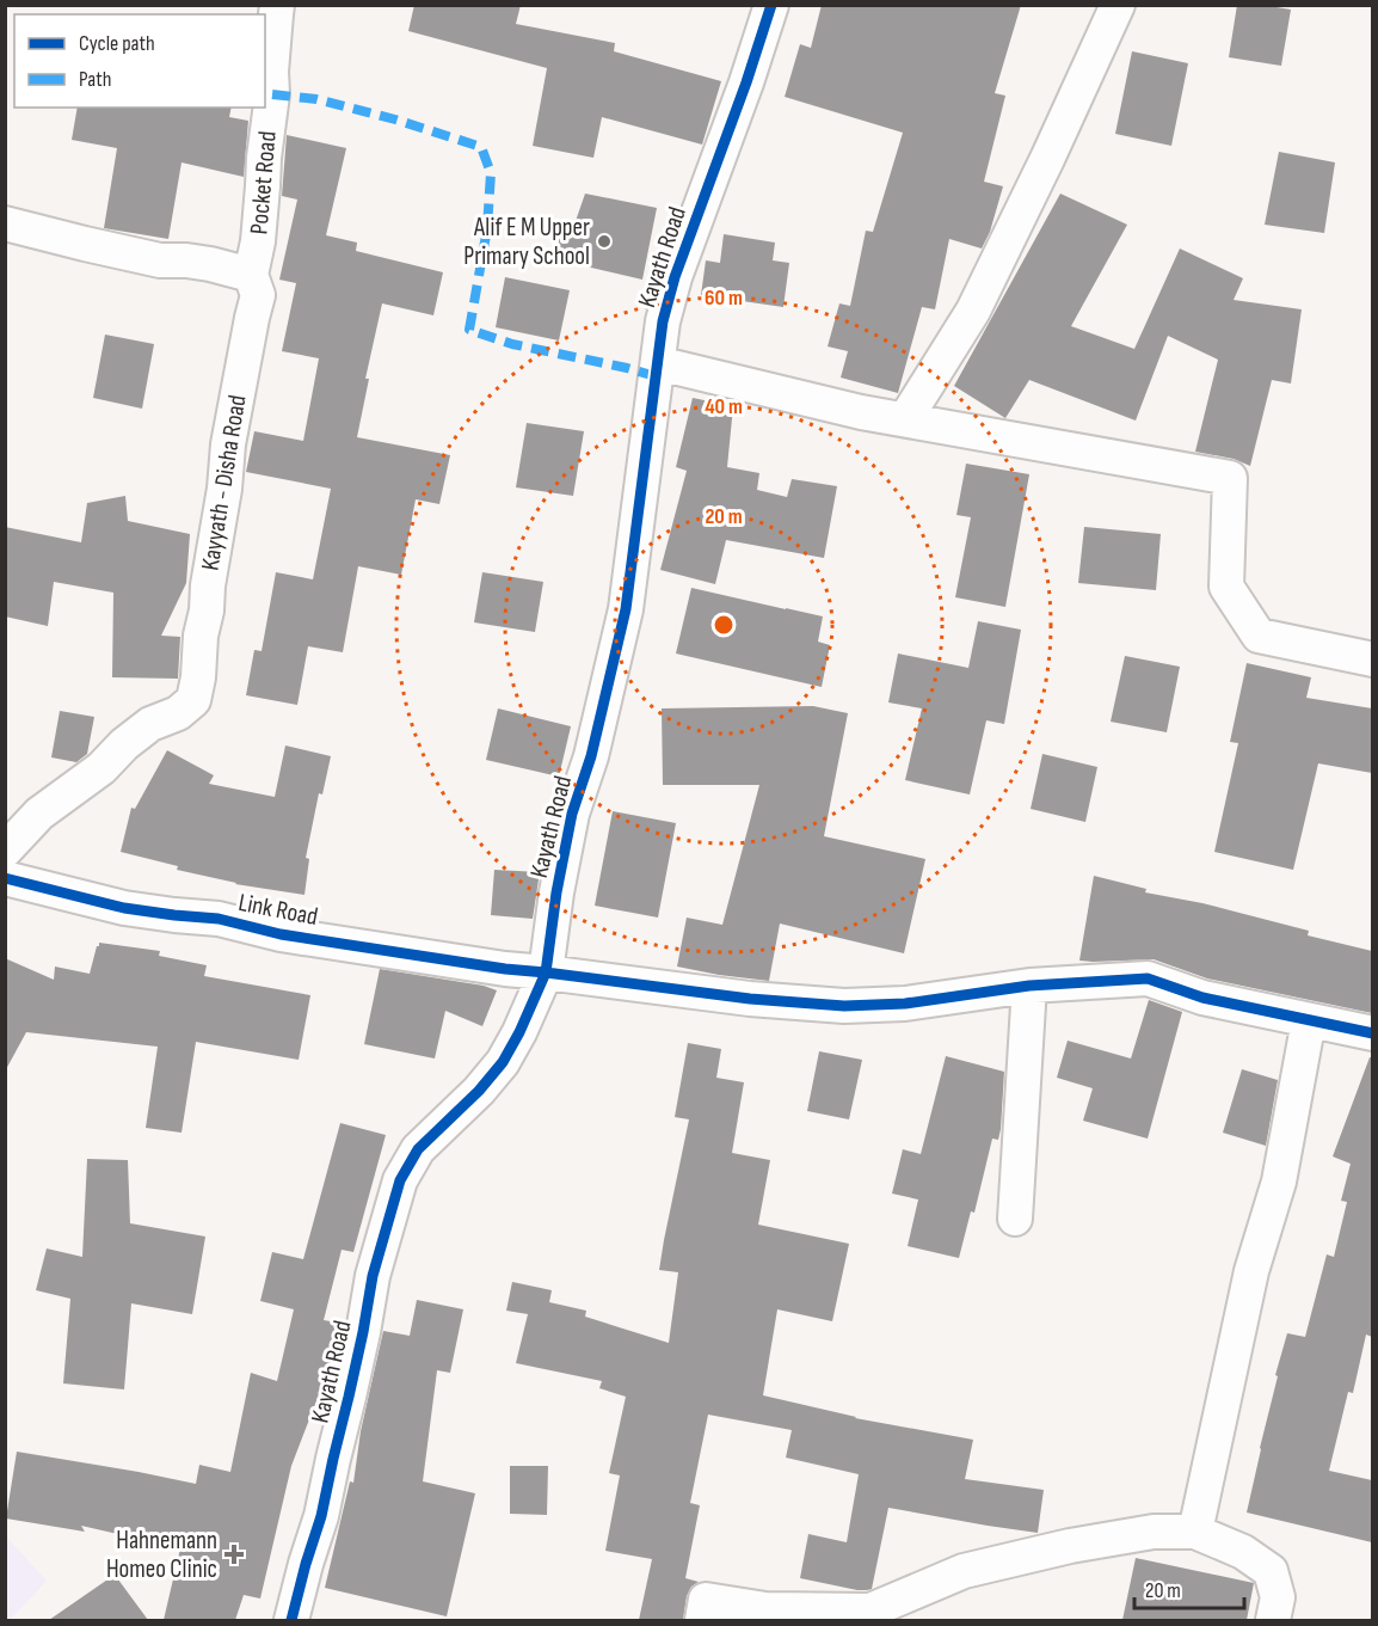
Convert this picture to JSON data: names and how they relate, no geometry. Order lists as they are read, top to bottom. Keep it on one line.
{"streets":{"street":["Pocket Road","Kayath Road","Kayyath - Disha Road","Link Road"]},"crossings":[["Pocket Road","Kayyath - Disha Road"],["Kayath Road","Link Road"]],"places":{"other":["Alif E M Upper Primary School"],"health":["Hahnemann Homeo Clinic"]},"legend":["Cycle path","Path"],"scale_bar":"20 m","rings":["60 m","40 m","20 m"]}
